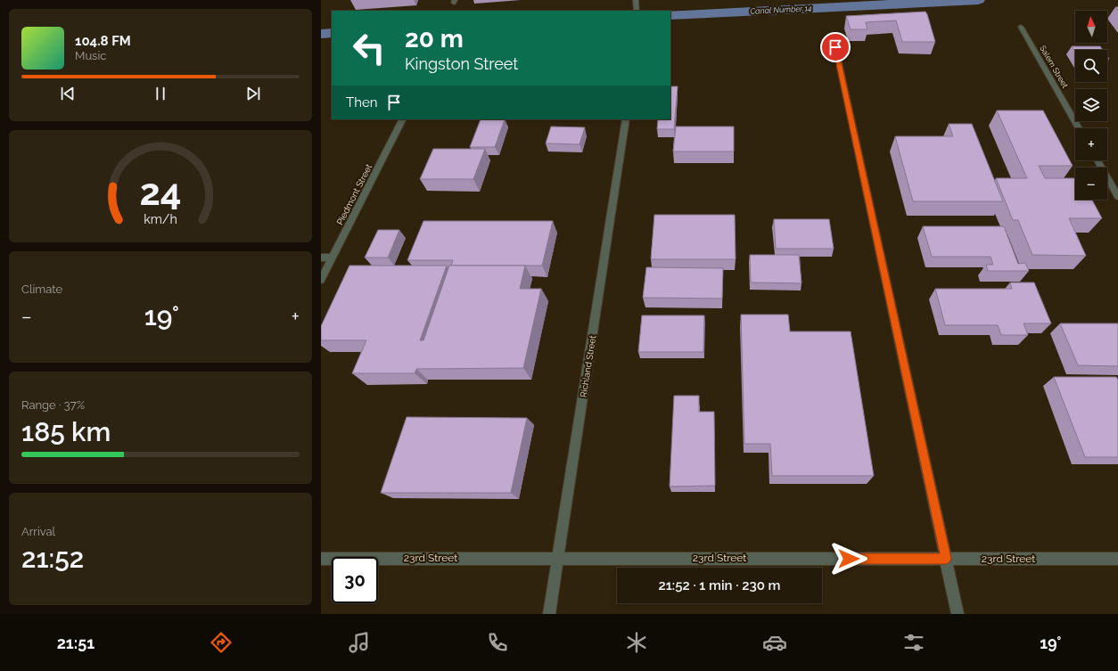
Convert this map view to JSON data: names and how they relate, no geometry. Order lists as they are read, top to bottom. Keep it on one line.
{"streets":{"street":["Salem Street","Piedmont Street","Richland Street","23rd Street"]},"crossings":[["Richland Street","23rd Street"]],"water":["Canal Number 14"],"north":"top","page":{"map_buttons":["+","−"],"turn":["20 m","Kingston Street"],"song":["104.8 FM","Music"],"then":"Then","tile":["Climate",["Range · 37%","185 km"],["Arrival","21:52"]],"heat":["−","19°","+"],"limit":"30","trip":"21:52 · 1 min · 230 m","tabs":["21:51","19°"],"gauge":["24","km/h"]}}
